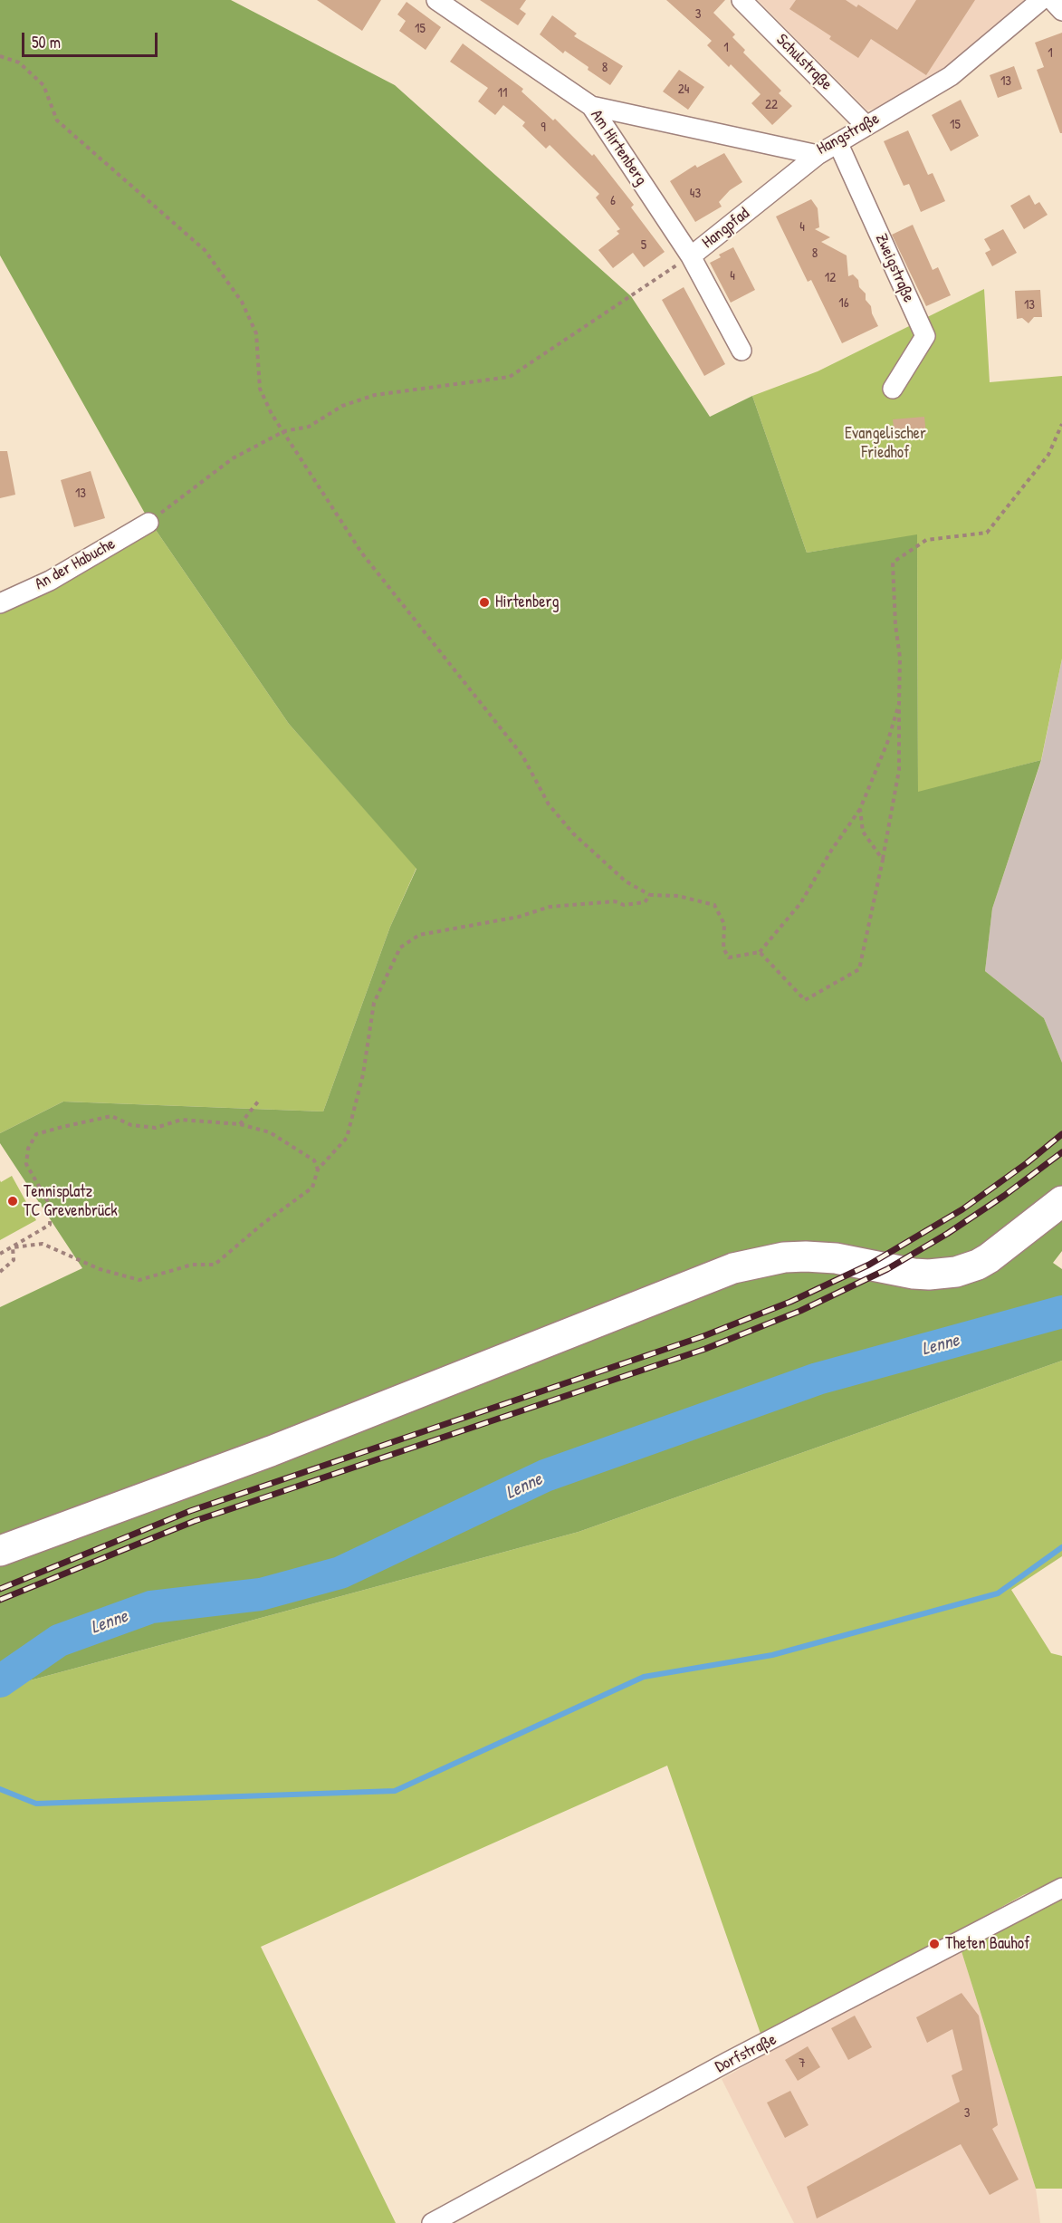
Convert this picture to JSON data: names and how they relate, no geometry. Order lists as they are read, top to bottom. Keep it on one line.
{"streets":{"street":["Schulstraße","Hangstraße","Am Hirtenberg","Hangpfad","Zweigstraße","An der Habuche","Dorfstraße"]},"crossings":[["Schulstraße","Hangstraße"],["Hangstraße","Am Hirtenberg"],["Hangstraße","Hangpfad"],["Hangstraße","Zweigstraße"],["Am Hirtenberg","Hangpfad"],["Hangpfad","An der Habuche"]],"water":["Lenne"],"parks":["Evangelischer Friedhof"],"places":["Hirtenberg","Tennisplatz TC Grevenbrück","Theten Bauhof"],"house_numbers":["3","15","1","1","8","13","24","11","22","15","9","43","6","4","5","8","4","12","16","13","13","7","3"],"scale_bar":"50 m"}
